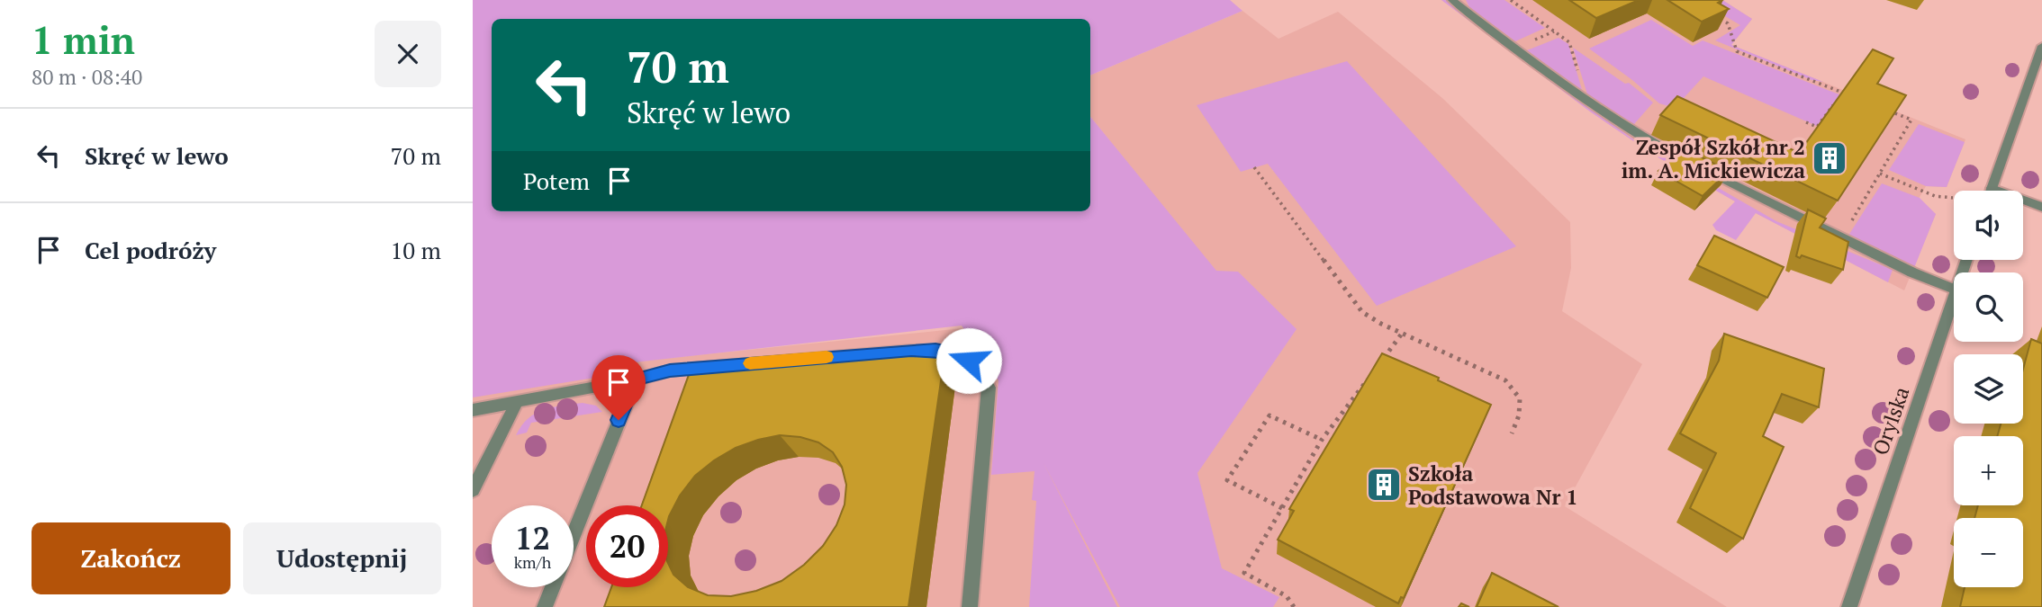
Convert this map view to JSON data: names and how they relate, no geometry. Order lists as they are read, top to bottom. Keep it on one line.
{"streets":{"street":["Orylska"]},"places":{"building":["Zespół Szkół nr 2 im. A. Mickiewicza","Szkoła Podstawowa Nr 1"]},"page":{"heading":["1 min","80 m · 08:40"],"turn":["70 m","Skręć w lewo"],"list":[{"name":"Skręć w lewo","value":"70 m"},{"name":"Cel podróży","value":"10 m"}],"then":"Potem","map_buttons":["+","−"],"speed":"12 km/h","limit":"20","buttons":["Zakończ","Udostępnij"]}}
